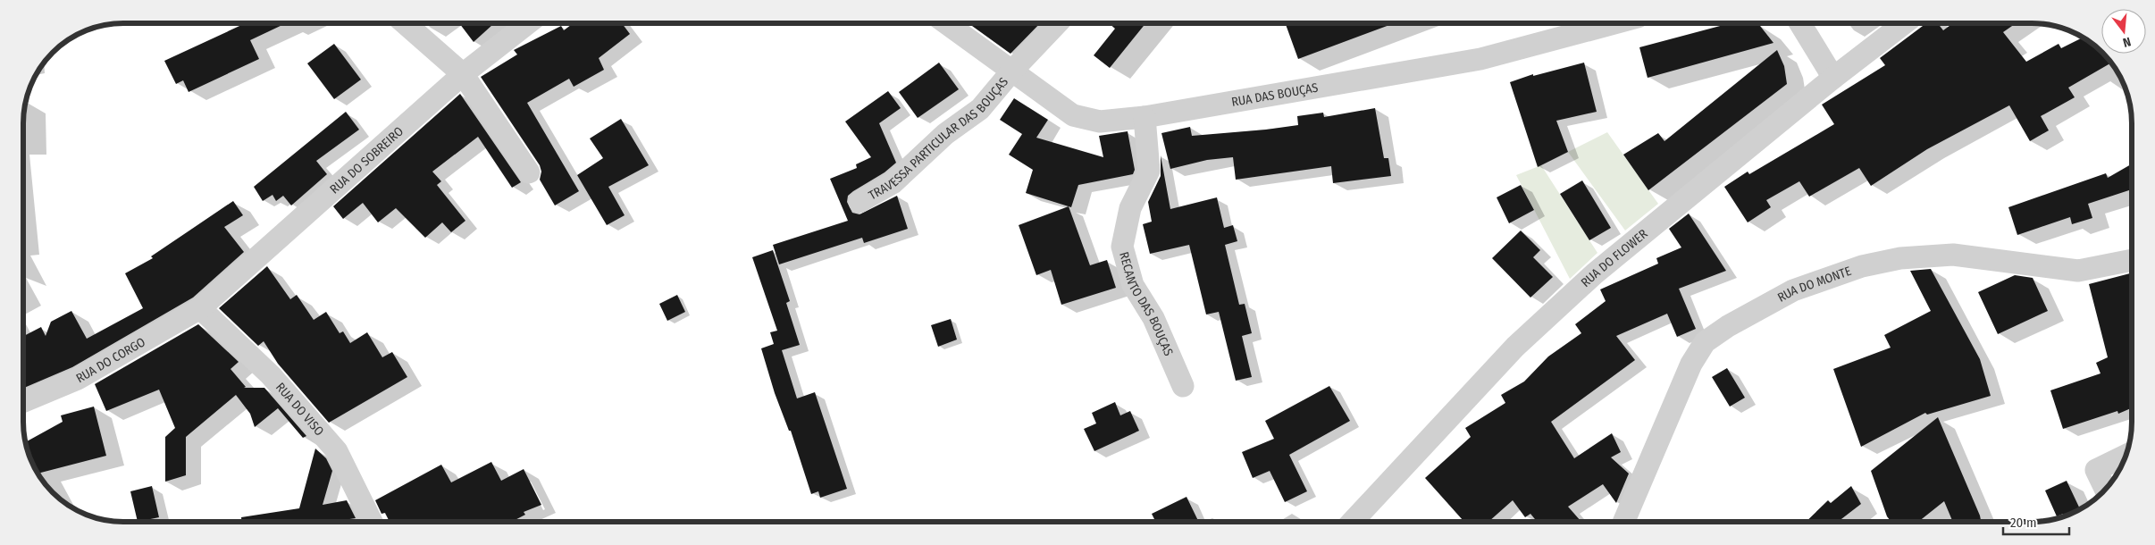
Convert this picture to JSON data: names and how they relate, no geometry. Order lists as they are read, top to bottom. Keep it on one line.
{"streets":{"street":["RUA DAS BOUÇAS","TRAVESSA PARTICULAR DAS BOUÇAS","RUA DO SOBREIRO","RUA DO FLOWER","RUA DO MONTE","RECANTO DAS BOUÇAS","RUA DO CORGO","RUA DO VISO"]},"crossings":[["RUA DAS BOUÇAS","TRAVESSA PARTICULAR DAS BOUÇAS"],["RUA DAS BOUÇAS","RECANTO DAS BOUÇAS"],["RUA DO SOBREIRO","RUA DO CORGO"],["RUA DO SOBREIRO","RUA DO VISO"],["RUA DO CORGO","RUA DO VISO"]],"scale_bar":"20 m","north":"bottom"}
